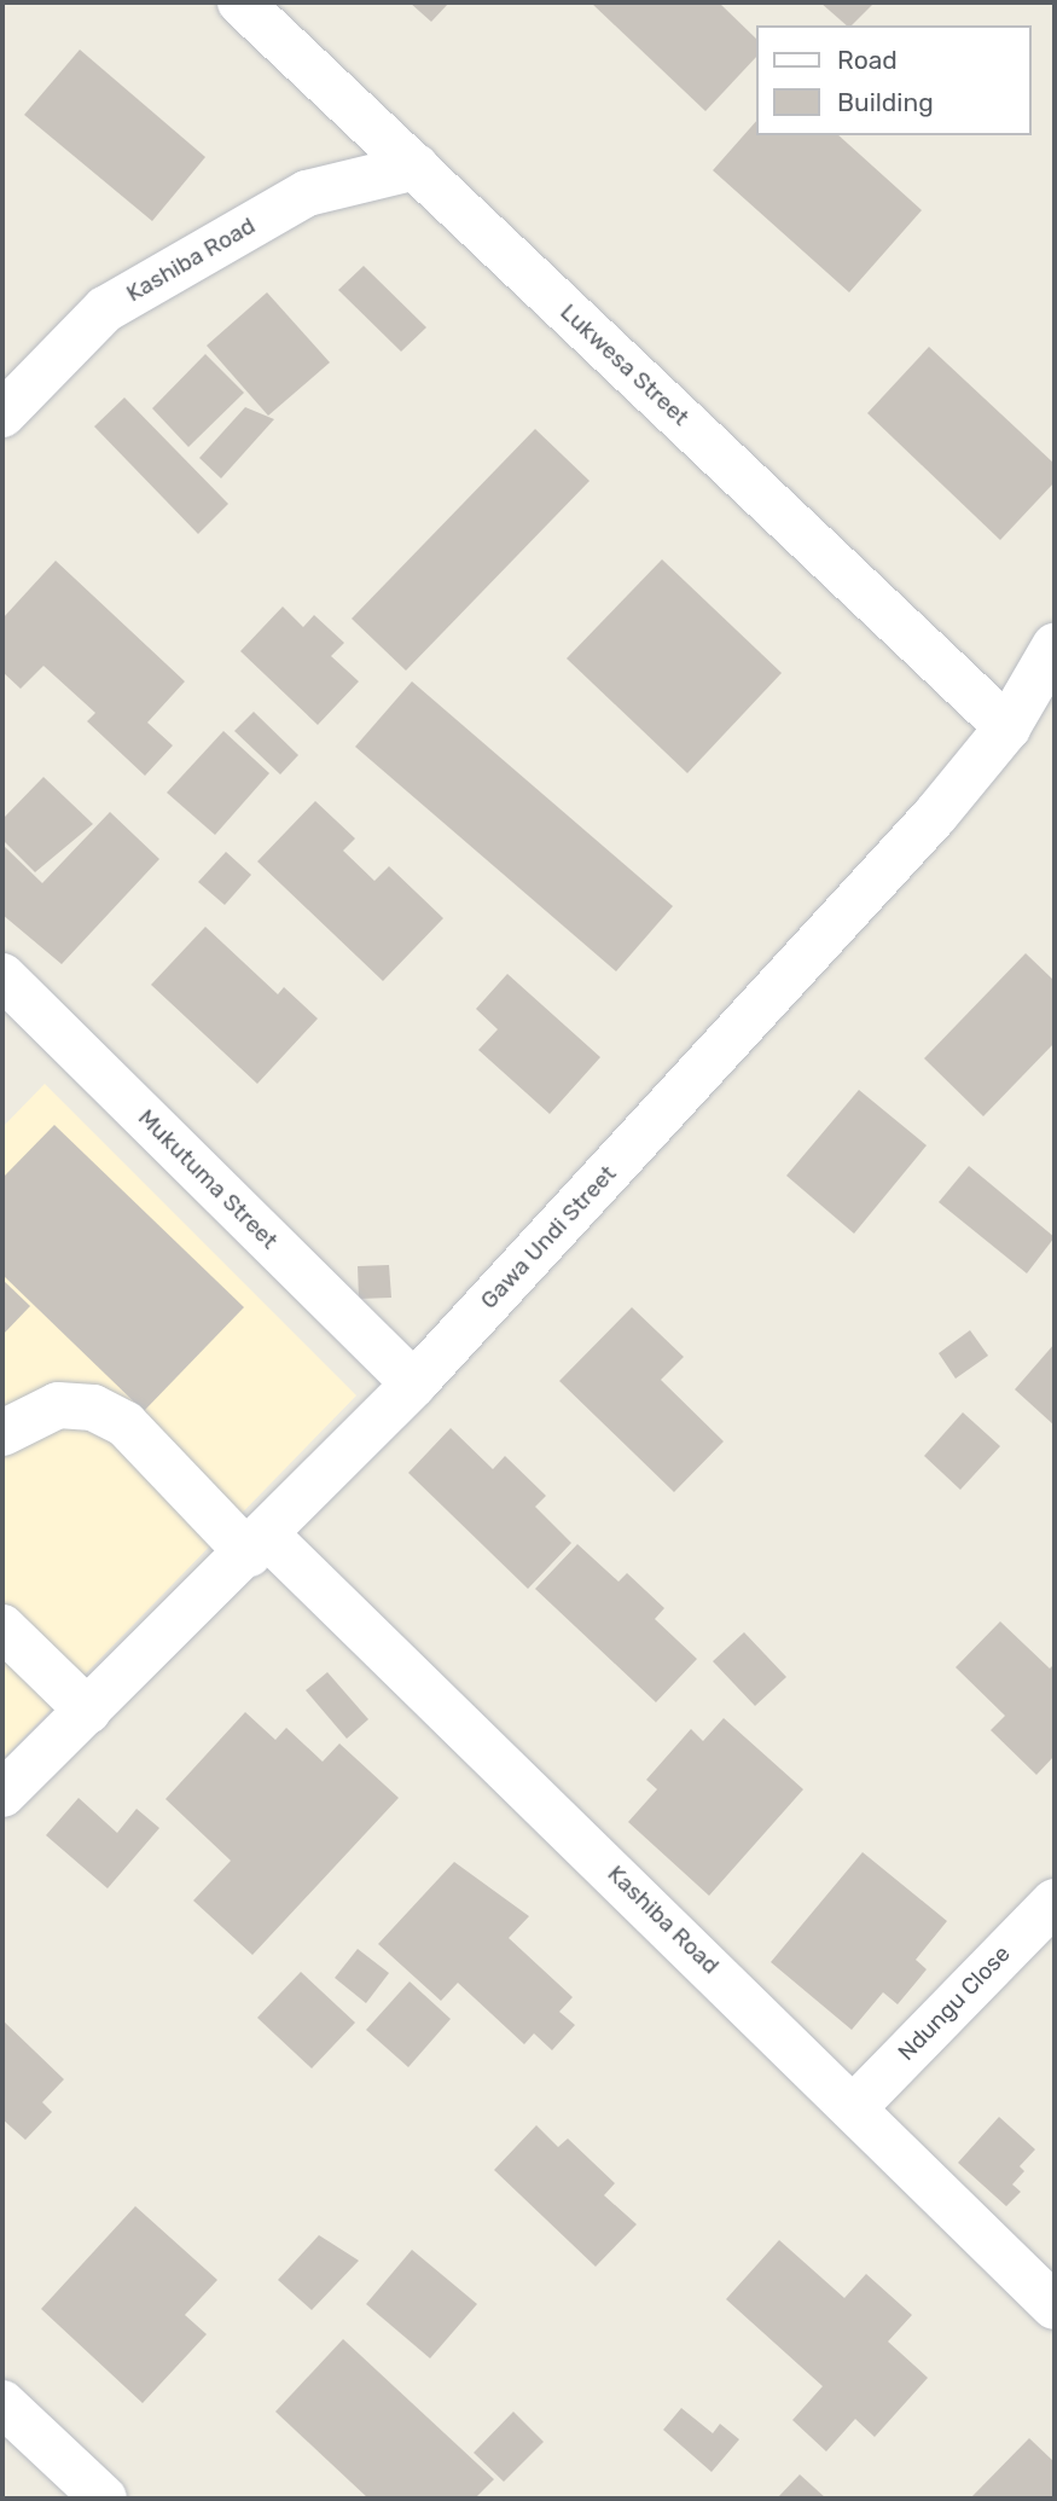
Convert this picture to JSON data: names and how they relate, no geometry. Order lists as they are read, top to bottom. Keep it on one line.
{"streets":{"street":["Kashiba Road","Lukwesa Street","Mukutuma Street","Gawa Undi Street","Ndungu Close"]},"crossings":[["Kashiba Road","Lukwesa Street"],["Kashiba Road","Gawa Undi Street"],["Kashiba Road","Ndungu Close"],["Lukwesa Street","Gawa Undi Street"],["Mukutuma Street","Gawa Undi Street"]],"legend":["Road","Building"]}
